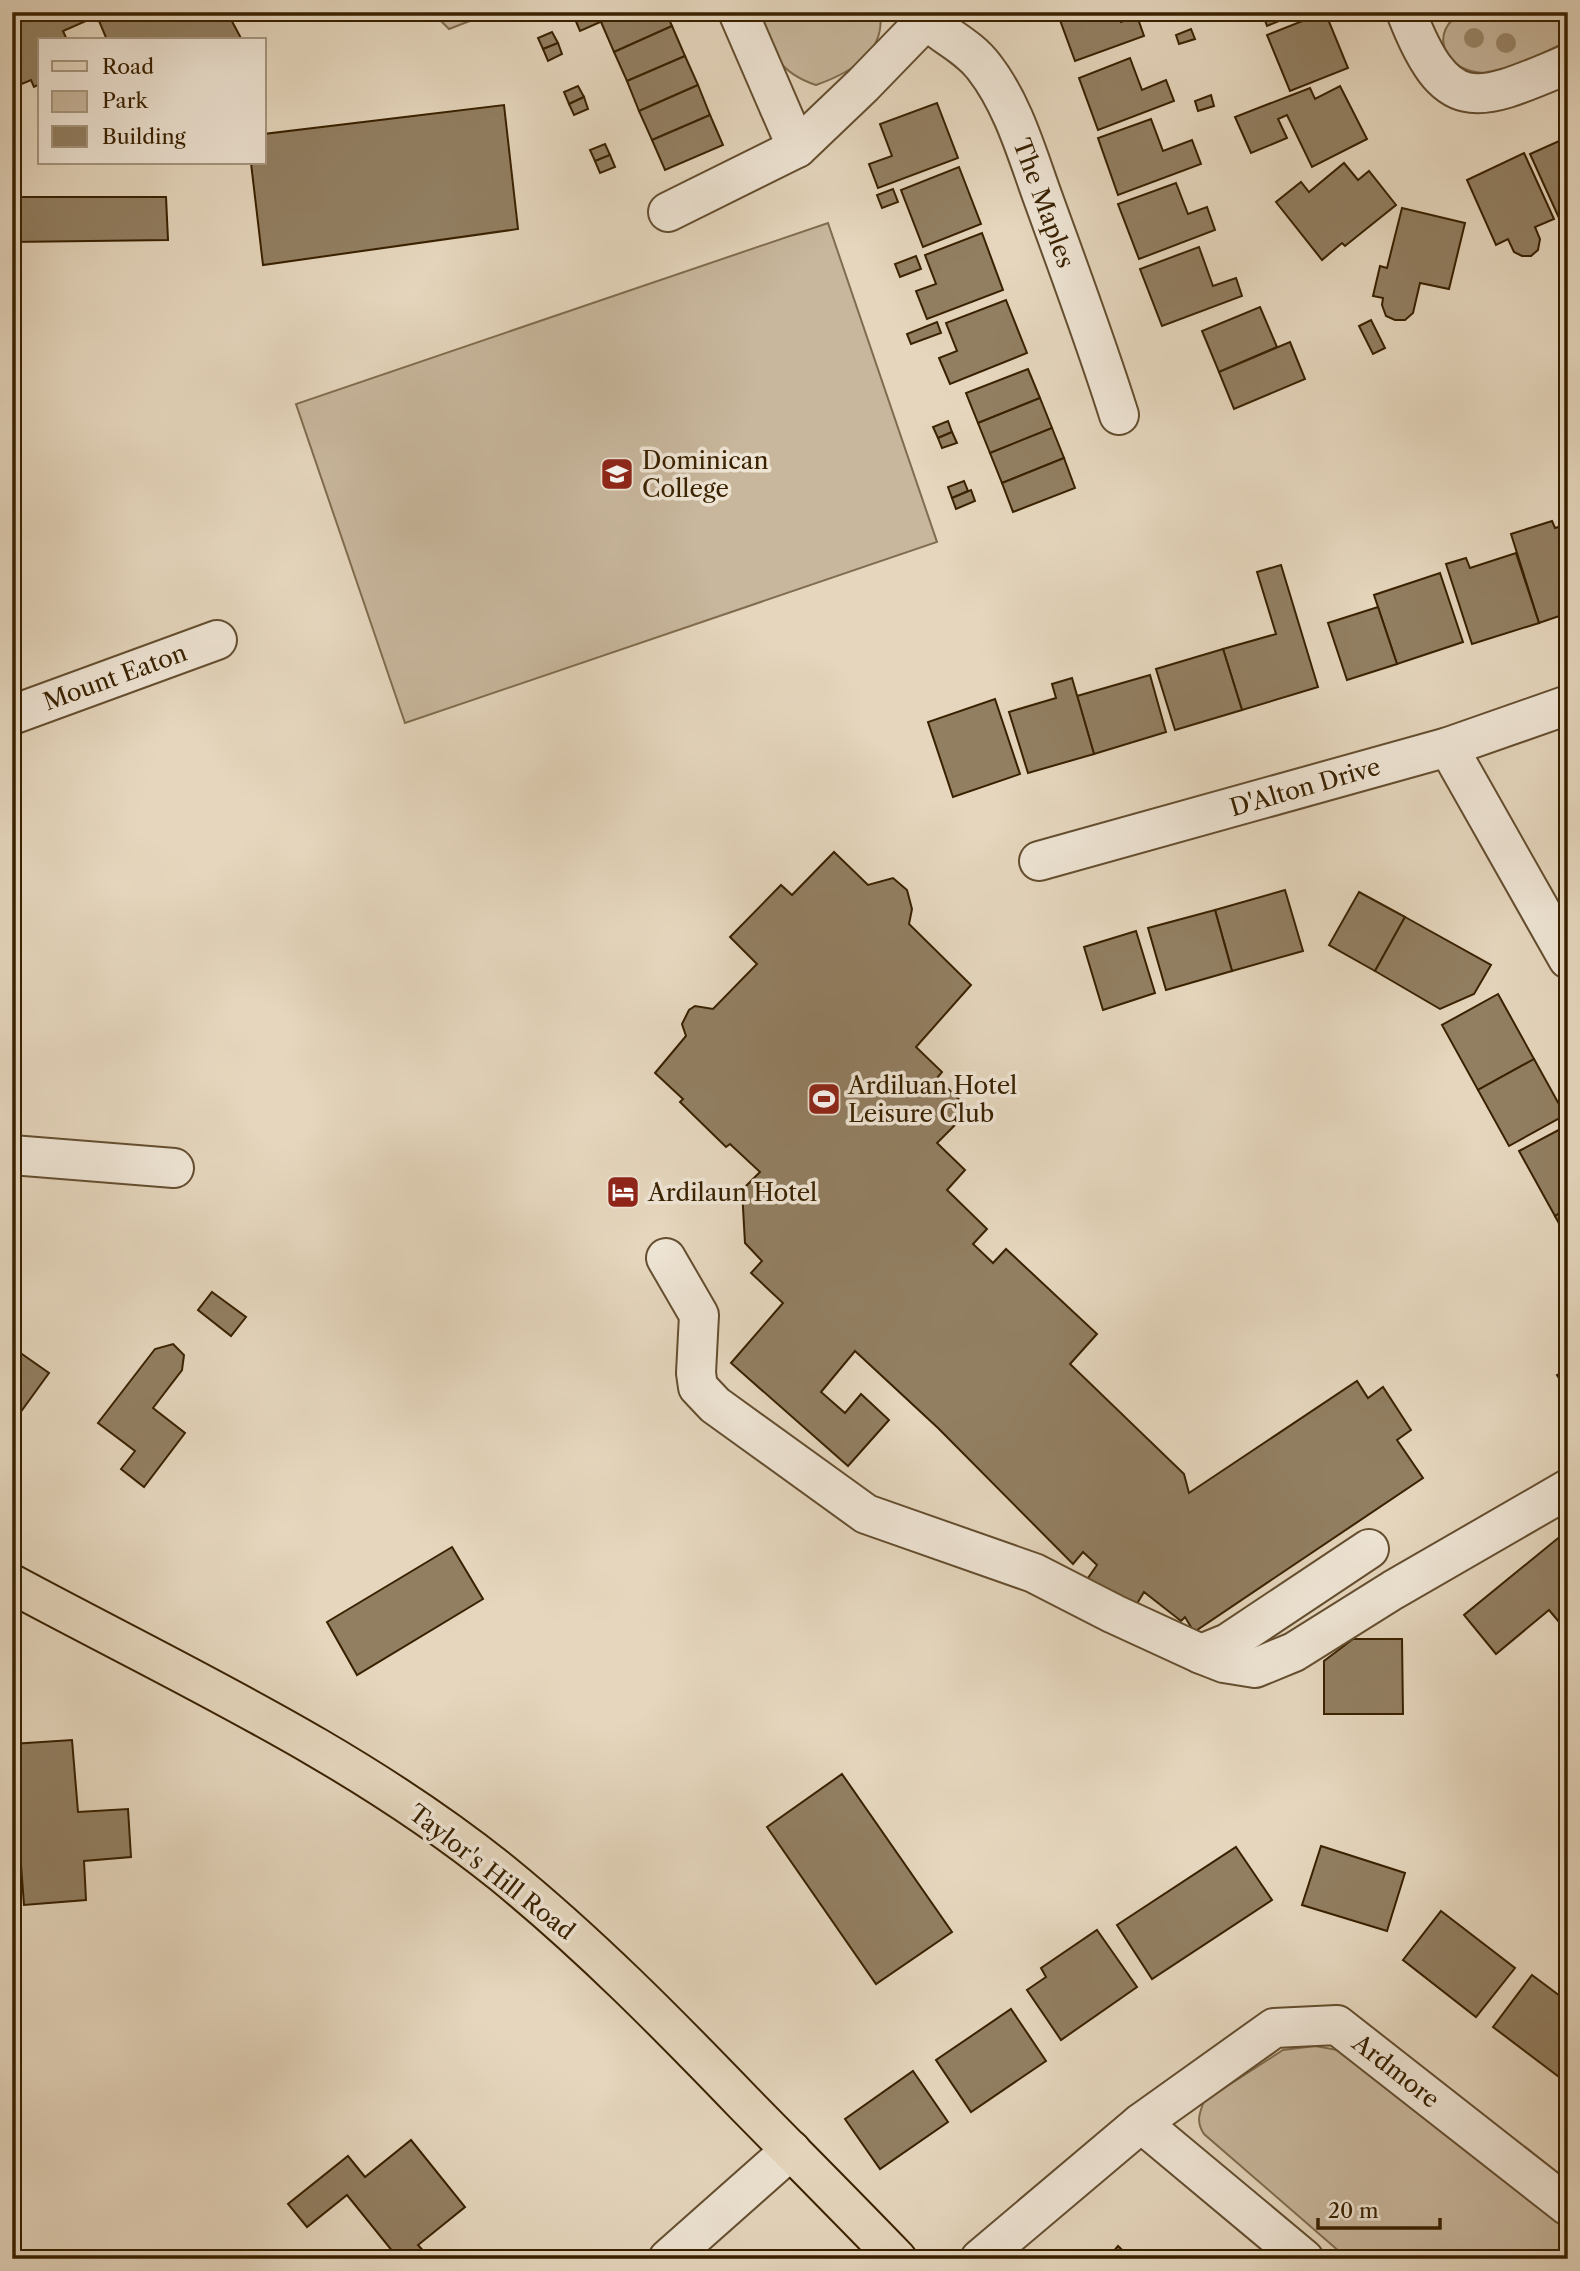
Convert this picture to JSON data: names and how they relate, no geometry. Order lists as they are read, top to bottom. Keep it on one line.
{"streets":{"main road":["Taylor's Hill Road"],"street":["The Maples","Mount Eaton","D'Alton Drive","Ardmore"]},"places":{"school or university":["Dominican College"],"sports":["Ardiluan Hotel Leisure Club"],"hotel":["Ardilaun Hotel"]},"legend":["Road","Park","Building"],"scale_bar":"20 m"}
